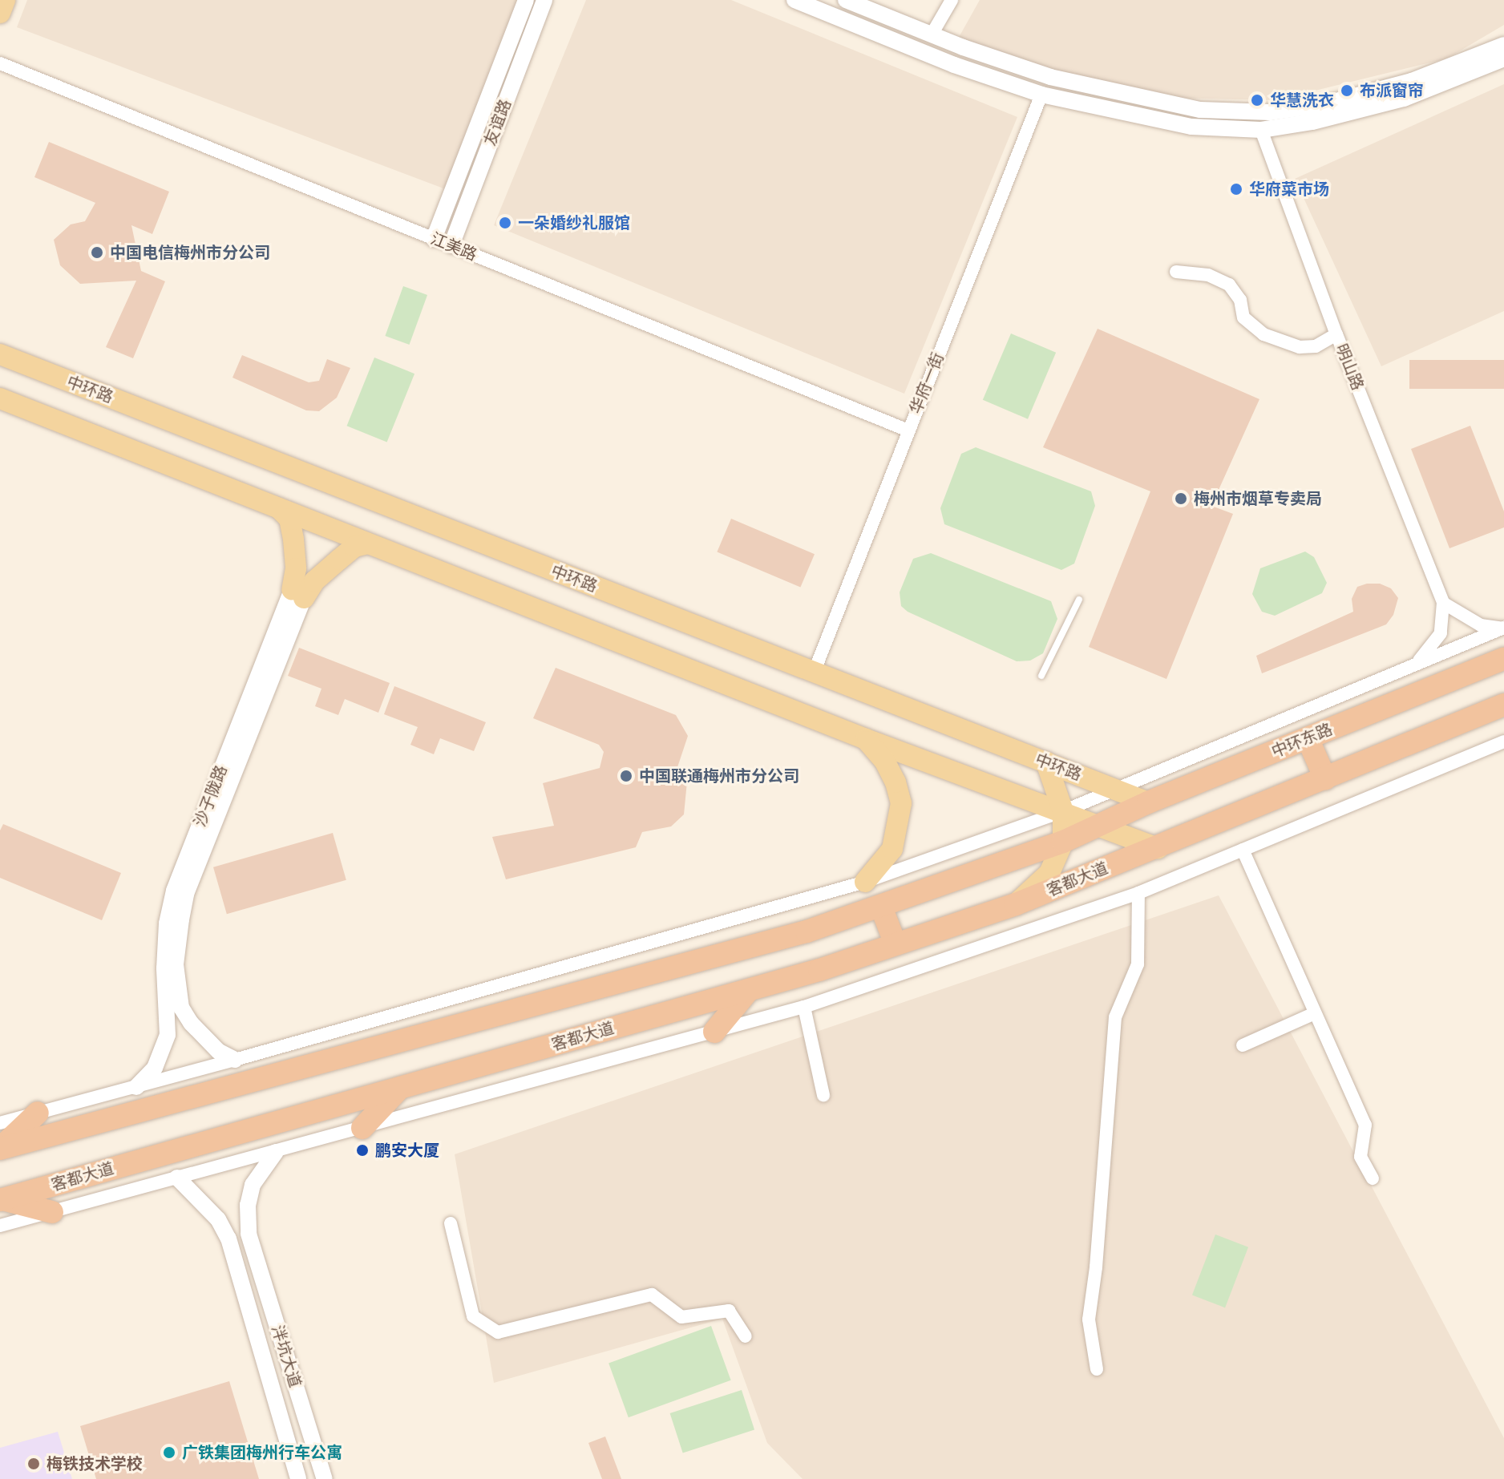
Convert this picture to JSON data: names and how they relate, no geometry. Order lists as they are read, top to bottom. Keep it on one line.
{"streets":{"highway":["中环东路","客都大道"],"main road":["中环路"],"street":["友谊路","江美路","明山路","华府一街","沙子陇路","泮坑大道"]},"crossings":[["友谊路","江美路"],["江美路","华府一街"],["华府一街","中环路"],["中环路","中环东路"]],"places":["布派窗帘","华慧洗衣","华府菜市场","一朵婚纱礼服馆","中国电信梅州市分公司","梅州市烟草专卖局","中国联通梅州市分公司","鹏安大厦","广铁集团梅州行车公寓","梅铁技术学校"]}
